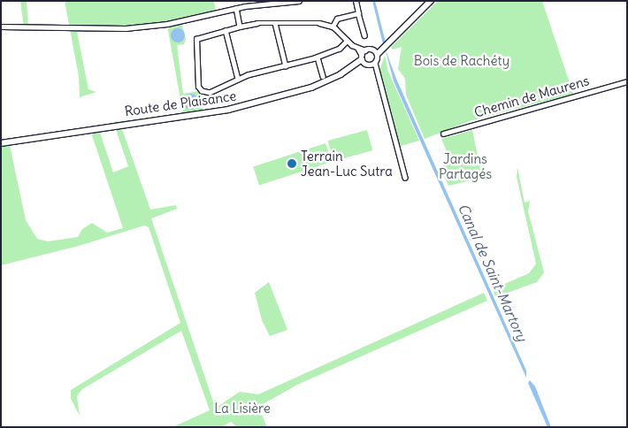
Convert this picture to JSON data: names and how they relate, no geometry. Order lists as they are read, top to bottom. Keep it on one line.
{"streets":{"main road":["Route de Plaisance"],"street":["Chemin de Maurens"]},"water":["Canal de Saint-Martory"],"parks":["Bois de Rachéty","Jardins Partagés","La Lisière"],"places":["Terrain Jean-Luc Sutra"]}
